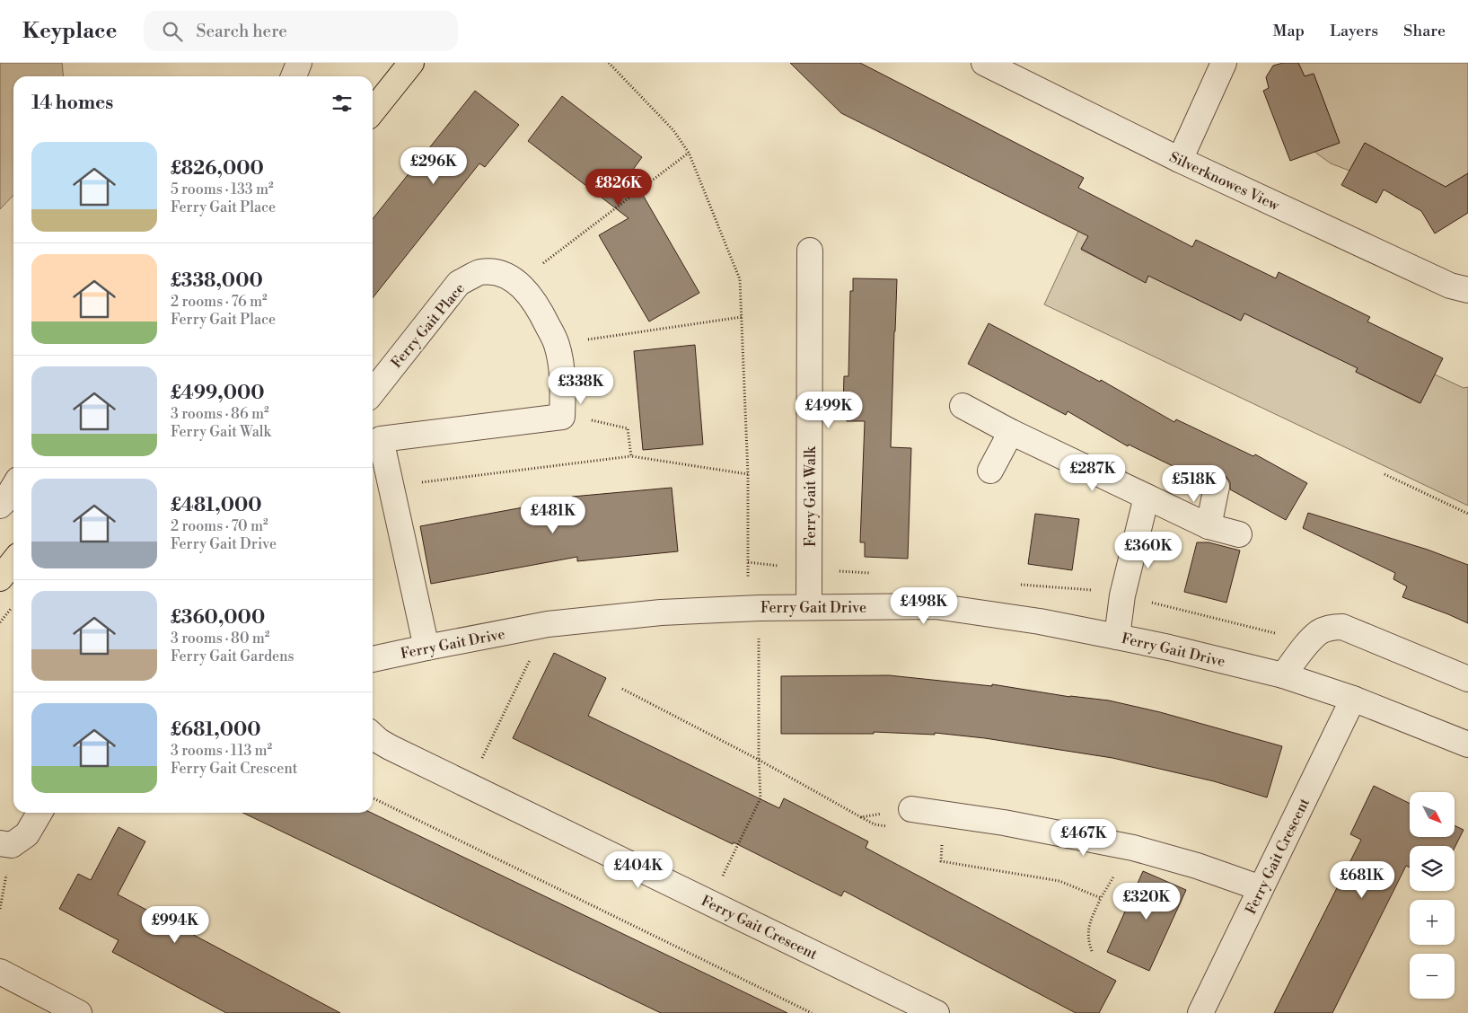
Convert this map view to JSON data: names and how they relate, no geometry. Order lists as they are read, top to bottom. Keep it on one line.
{"streets":{"street":["Silverknowes View","Ferry Gait Place","Ferry Gait Walk","Ferry Gait Drive","Ferry Gait Crescent"]},"crossings":[["Ferry Gait Walk","Ferry Gait Drive"],["Ferry Gait Drive","Ferry Gait Crescent"]],"north":"bottom right","page":{"header":"Keyplace","search":"Search here","nav":["Map","Layers","Share"],"heading":"14 homes","list":[{"name":"£826,000","note":"5 rooms · 133 m² · Ferry Gait Place"},{"name":"£338,000","note":"2 rooms · 76 m² · Ferry Gait Place"},{"name":"£499,000","note":"3 rooms · 86 m² · Ferry Gait Walk"},{"name":"£481,000","note":"2 rooms · 70 m² · Ferry Gait Drive"},{"name":"£360,000","note":"3 rooms · 80 m² · Ferry Gait Gardens"},{"name":"£681,000","note":"3 rooms · 113 m² · Ferry Gait Crescent"}],"price":["£296K","£826K","£338K","£499K","£287K","£518K","£481K","£360K","£498K","£467K","£404K","£681K","£320K","£994K"],"map_buttons":["+","−"]}}
